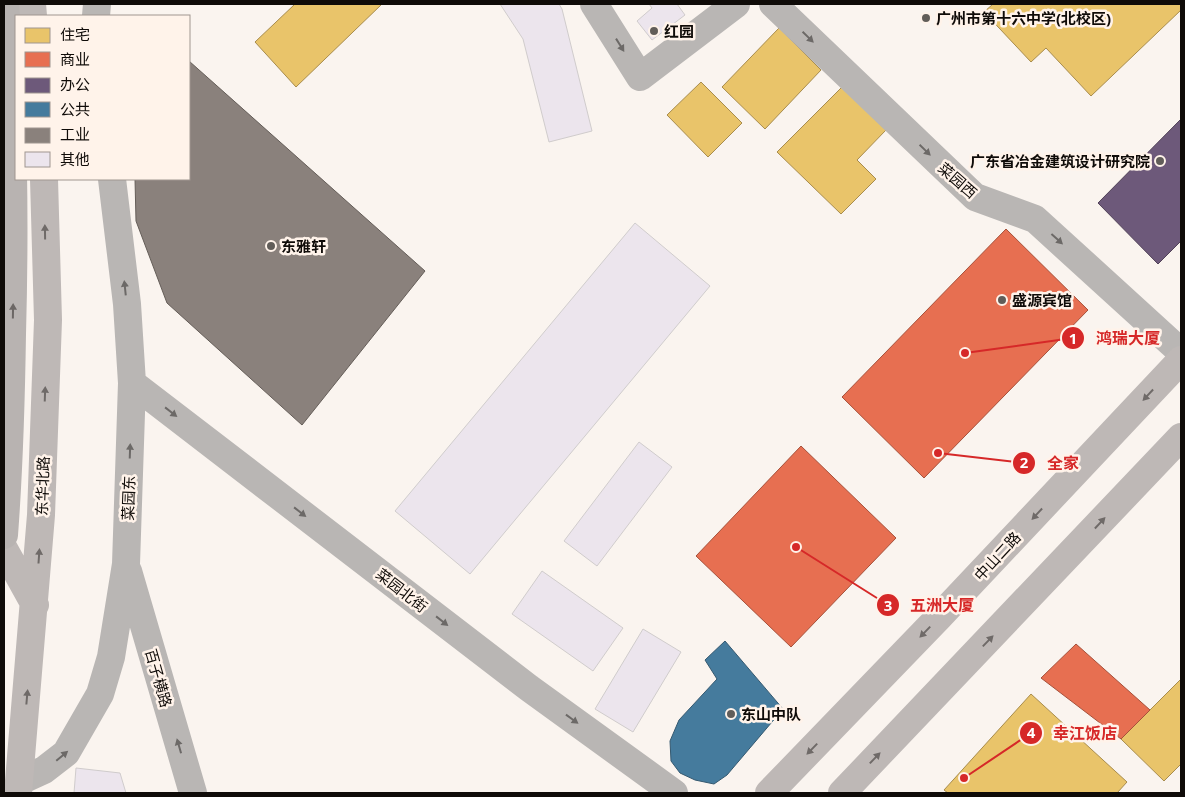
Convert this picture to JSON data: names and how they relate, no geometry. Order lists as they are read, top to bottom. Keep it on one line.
{"streets":{"main road":["东华北路","中山二路"],"street":["菜园西","菜园东","菜园北街","百子横路"]},"crossings":[["东华北路","菜园东"],["菜园东","菜园北街"],["菜园东","百子横路"]],"one_way":["菜园西","东华北路","菜园东","菜园北街","百子横路"],"places":["广州市第十六中学(北校区)","红园","广东省冶金建筑设计研究院","东雅轩","盛源宾馆","鸿瑞大厦","全家","五洲大厦","东山中队","幸江饭店"],"legend":["住宅","商业","办公","公共","工业","其他"]}
